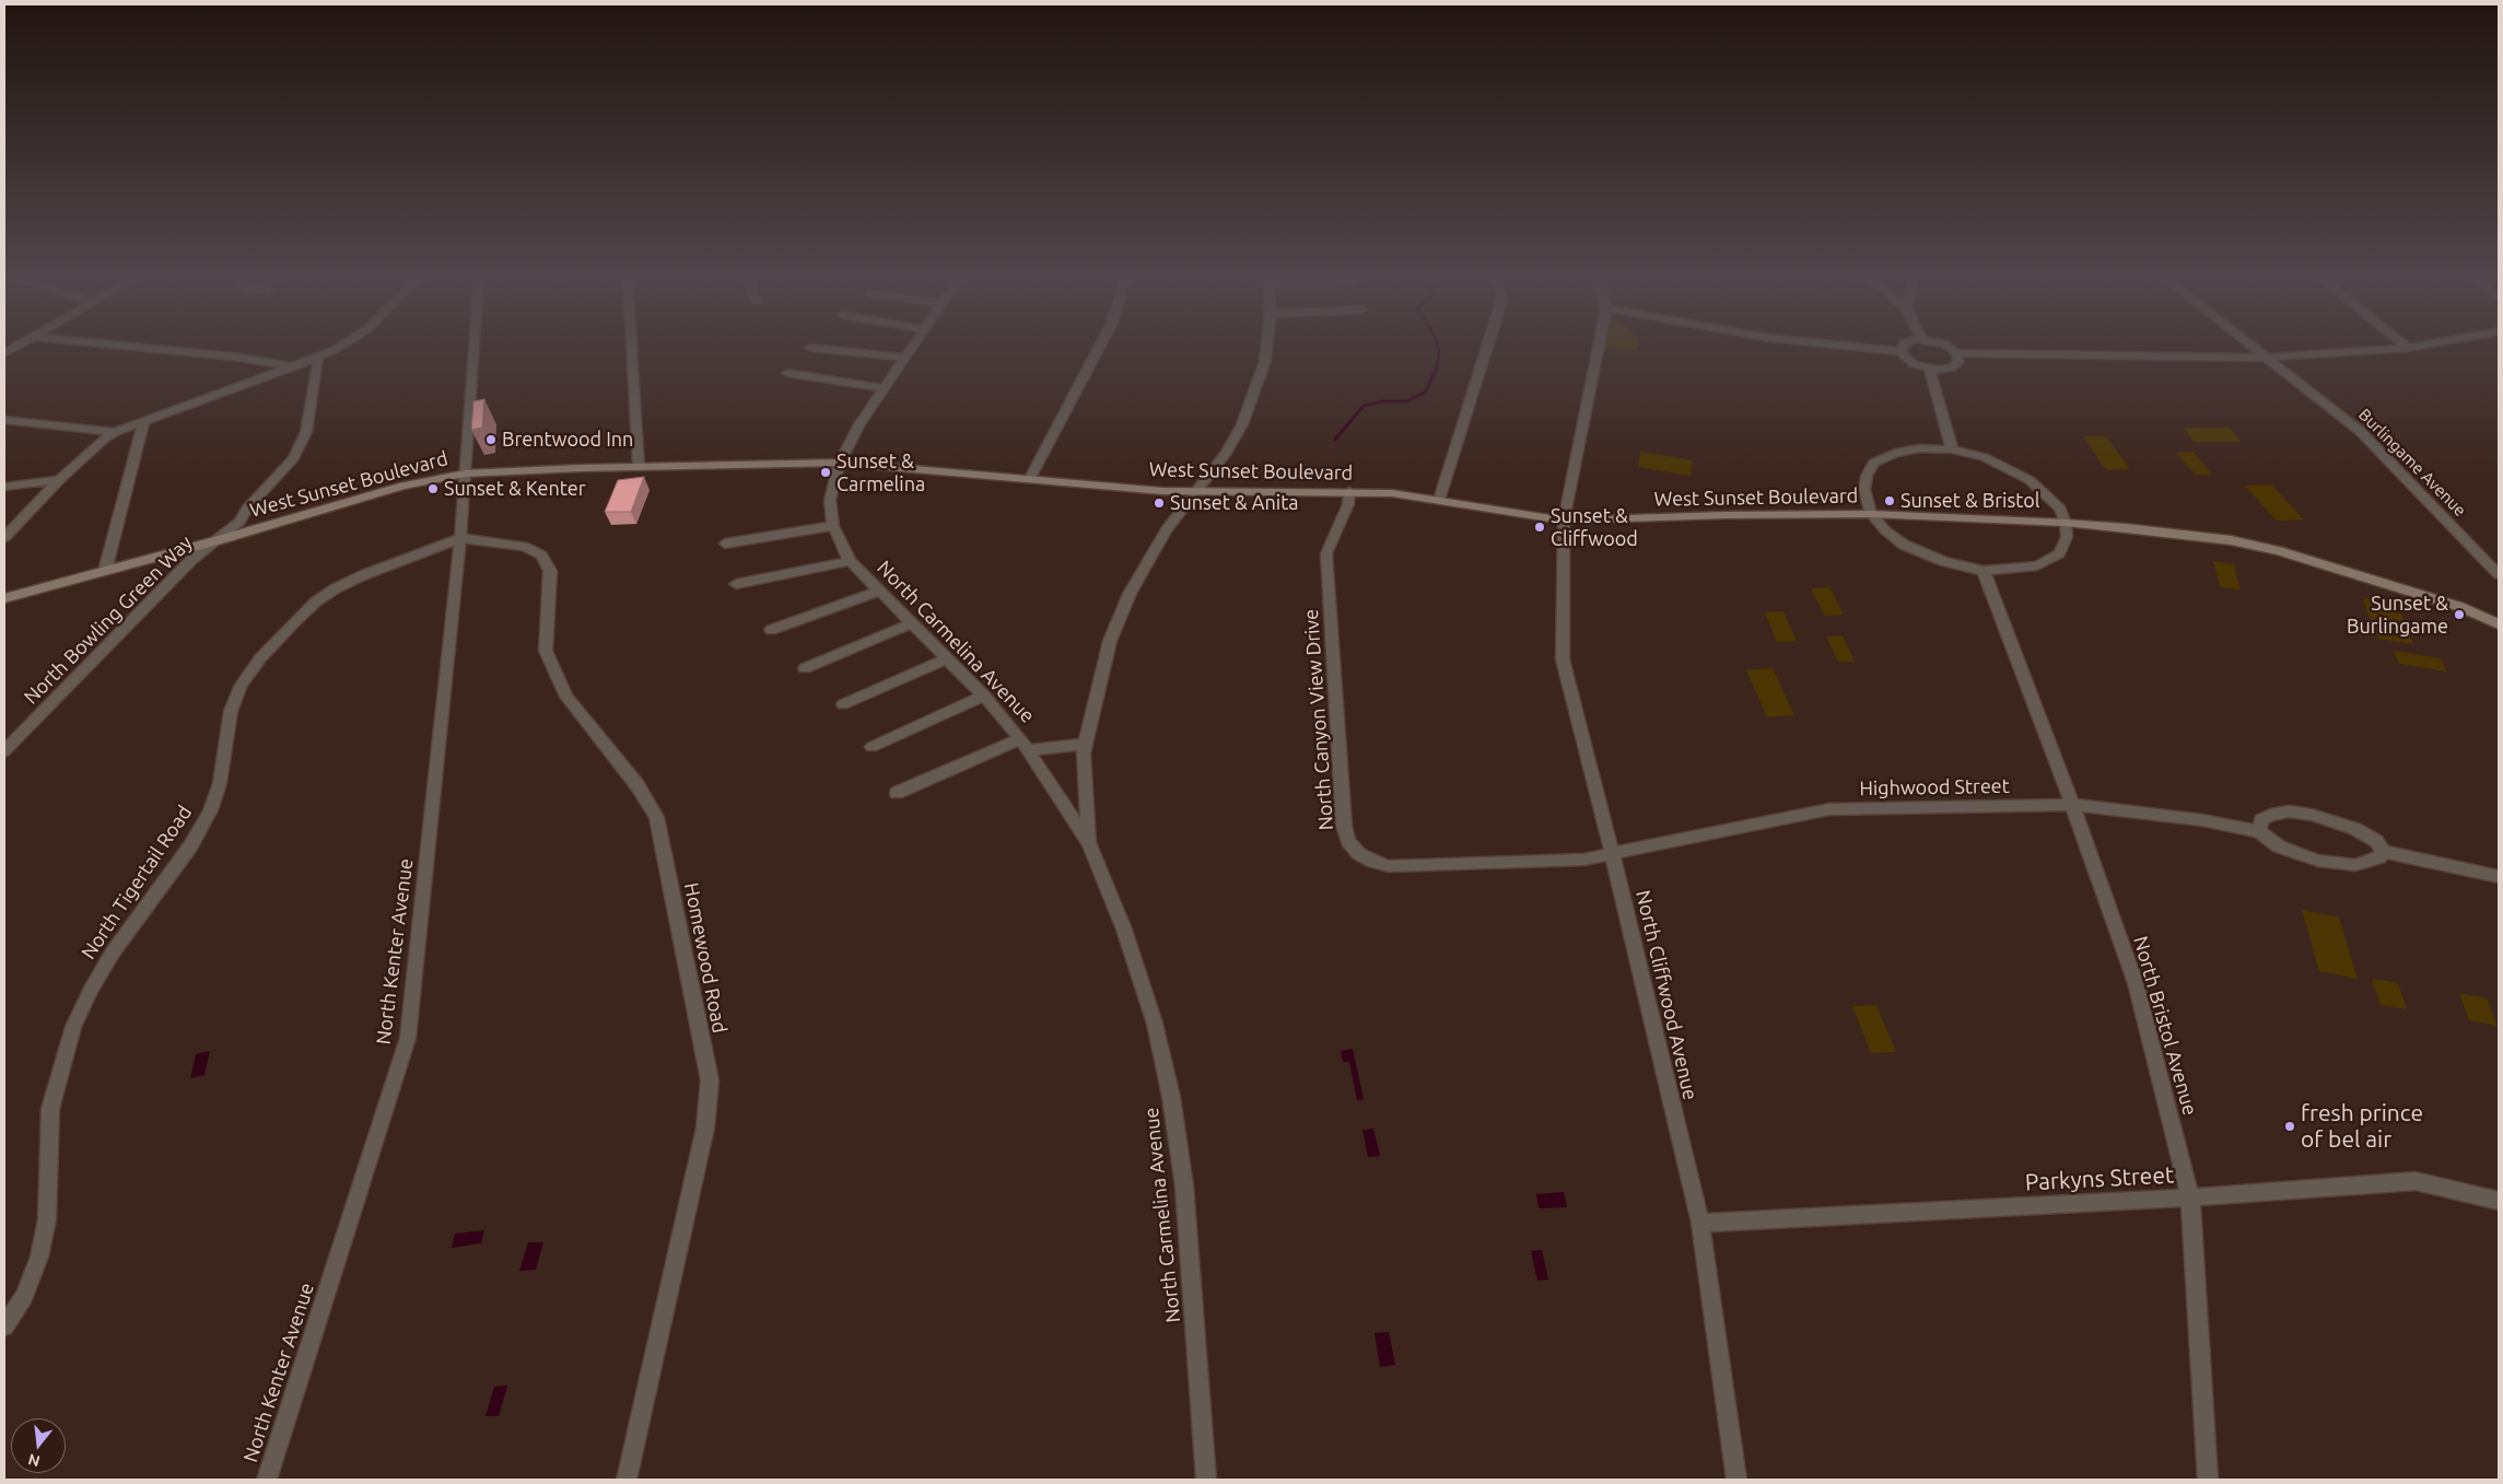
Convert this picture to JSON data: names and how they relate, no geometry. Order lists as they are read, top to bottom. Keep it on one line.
{"streets":{"main road":["West Sunset Boulevard"],"street":["Burlingame Avenue","North Bowling Green Way","North Carmelina Avenue","North Canyon View Drive","Highwood Street","North Tigertail Road","North Kenter Avenue","Homewood Road","North Cliffwood Avenue","North Bristol Avenue","Parkyns Street"]},"crossings":[["West Sunset Boulevard","North Bowling Green Way"],["West Sunset Boulevard","North Carmelina Avenue"],["West Sunset Boulevard","North Canyon View Drive"],["West Sunset Boulevard","North Kenter Avenue"],["West Sunset Boulevard","North Cliffwood Avenue"],["North Canyon View Drive","Highwood Street"],["North Canyon View Drive","North Cliffwood Avenue"],["Highwood Street","North Cliffwood Avenue"],["Highwood Street","North Bristol Avenue"],["North Tigertail Road","North Kenter Avenue"],["North Tigertail Road","Homewood Road"],["North Kenter Avenue","Homewood Road"],["North Cliffwood Avenue","Parkyns Street"],["North Bristol Avenue","Parkyns Street"]],"places":["Brentwood Inn","Sunset & Carmelina","Sunset & Kenter","Sunset & Bristol","Sunset & Anita","Sunset & Cliffwood","Sunset & Burlingame","fresh prince of bel air"],"north":"bottom"}
